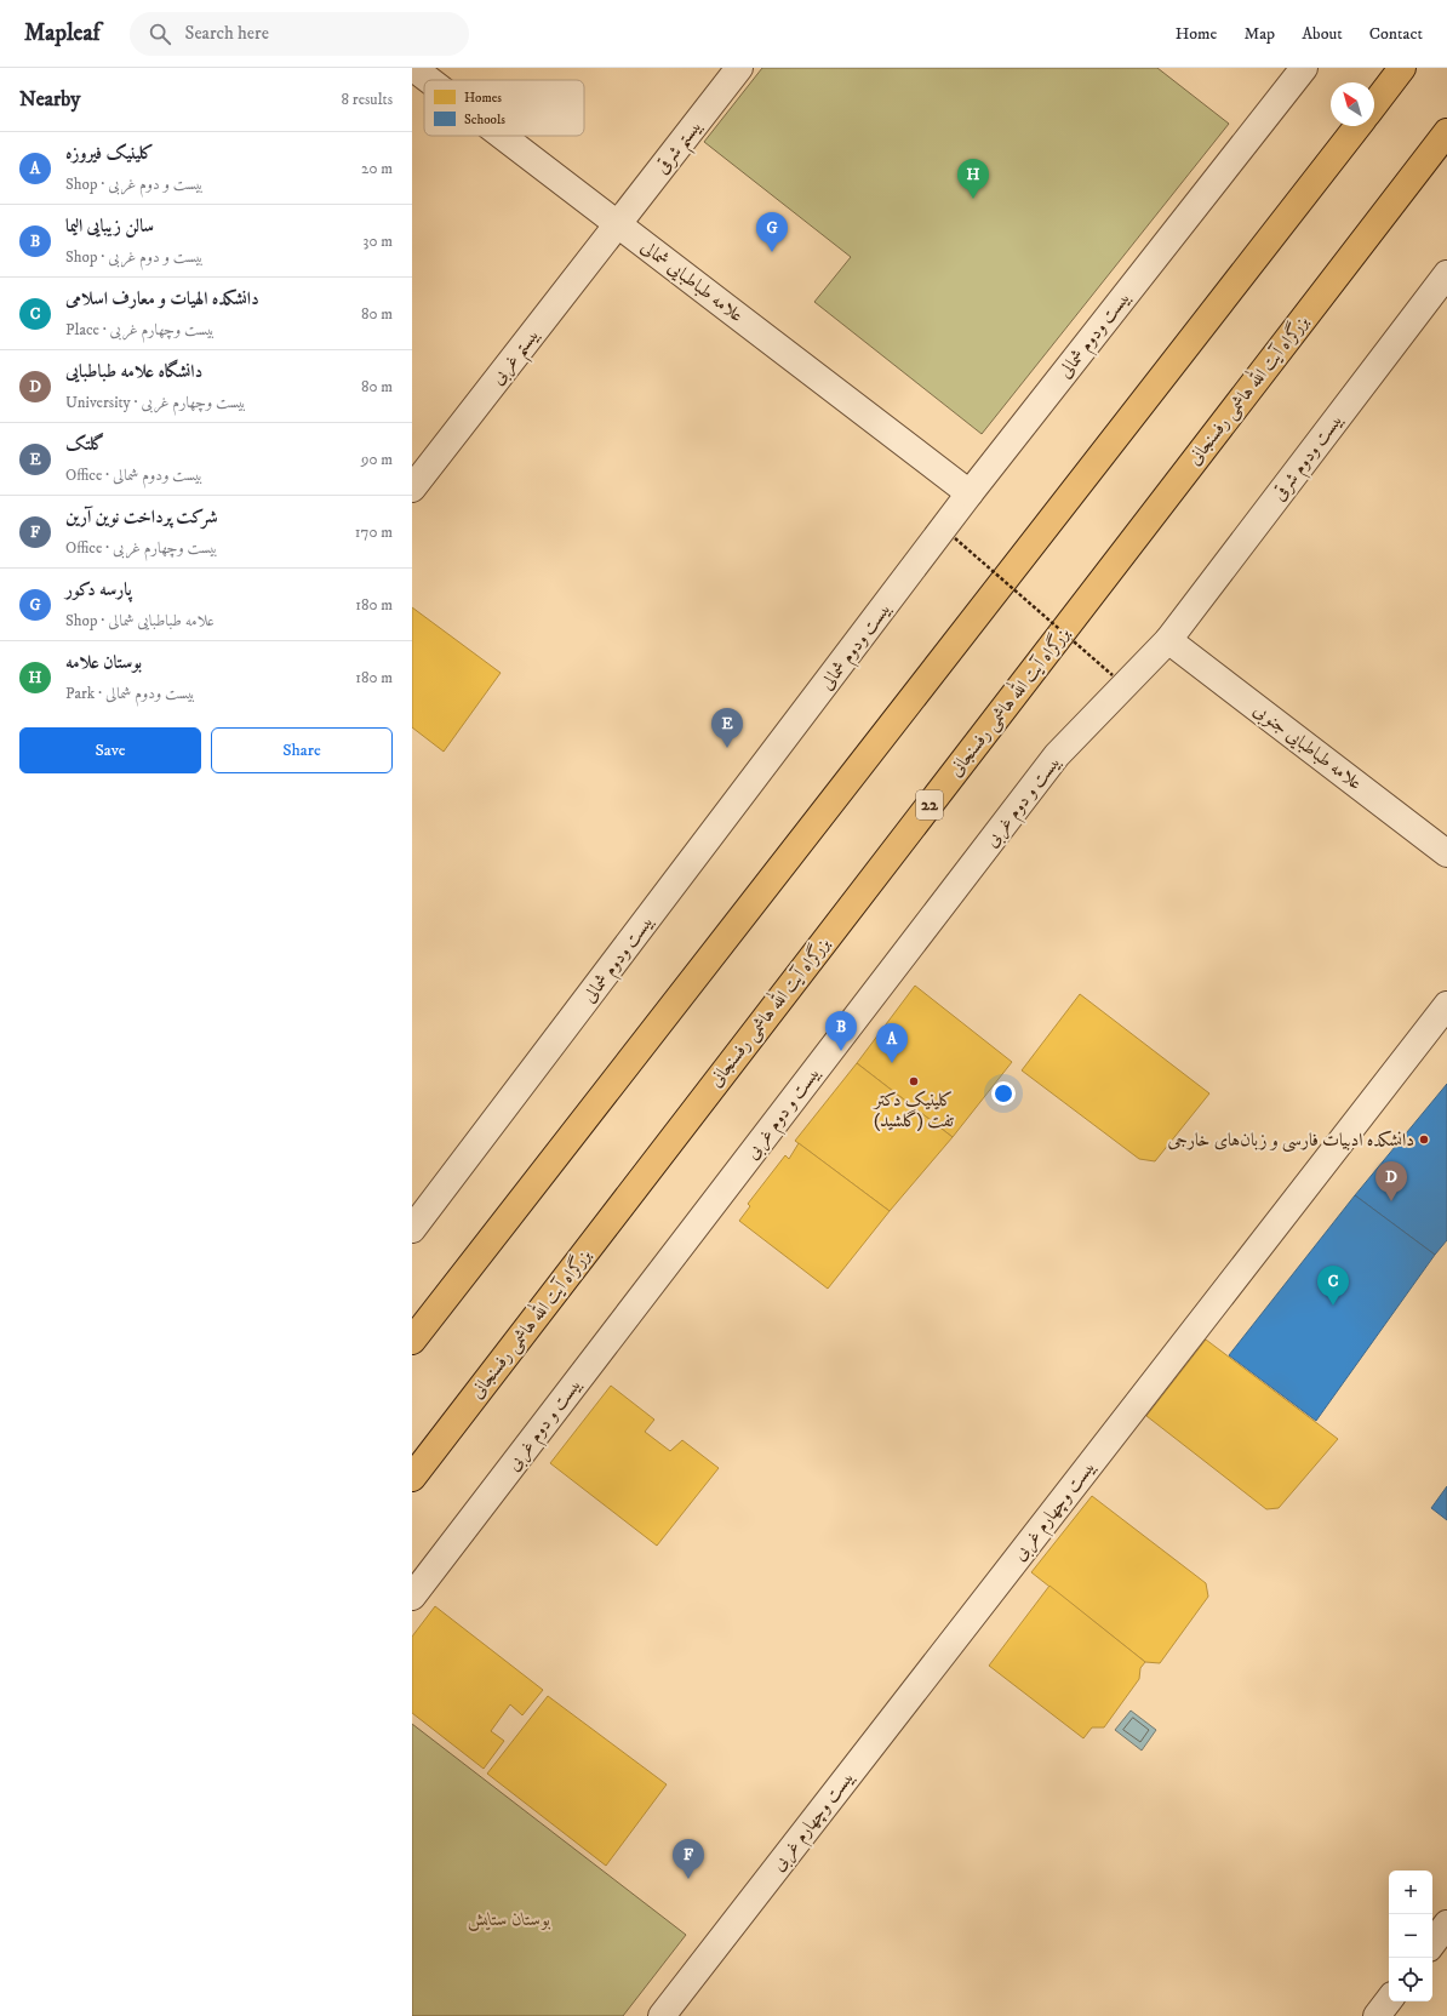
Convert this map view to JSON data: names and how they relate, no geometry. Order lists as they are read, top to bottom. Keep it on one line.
{"streets":{"highway":["بزرگراه آیت الله هاشمی رفسنجانی","22"],"street":["بیستم شرقی","علامه طباطبایی شمالی","بیست ودوم شمالی","بیستم غربی","بیست ودوم شرقی","علامه طباطبایی جنوبی","بیست و دوم غربی","بیست وچهارم غربی"]},"crossings":[["بیستم شرقی","علامه طباطبایی شمالی"],["بیستم شرقی","بیستم غربی"],["علامه طباطبایی شمالی","بیست ودوم شمالی"],["علامه طباطبایی شمالی","بیستم غربی"],["بیست ودوم شرقی","علامه طباطبایی جنوبی"],["بیست ودوم شرقی","بیست و دوم غربی"],["علامه طباطبایی جنوبی","بیست و دوم غربی"]],"parks":["بوستان ستایش"],"places":["کلینیک دکتر تفت (گلشید)","دانشکده ادبیات فارسی و زبان‌های خارجی"],"legend":["Homes","Schools"],"north":"top left","page":{"header":"Mapleaf","search":"Search here","nav":["Home","Map","About","Contact"],"heading":["Nearby","8 results"],"list":[{"mark":"A","name":"کلینیک فیروزه","note":"Shop · بیست و دوم غربی","value":"20 m"},{"mark":"B","name":"سالن زیبایی الیما","note":"Shop · بیست و دوم غربی","value":"30 m"},{"mark":"C","name":"دانشکده الهیات و معارف اسلامی","note":"Place · بیست وچهارم غربی","value":"80 m"},{"mark":"D","name":"دانشگاه علامه طباطبایی","note":"University · بیست وچهارم غربی","value":"80 m"},{"mark":"E","name":"گلتک","note":"Office · بیست ودوم شمالی","value":"90 m"},{"mark":"F","name":"شرکت پرداخت نوین آرین","note":"Office · بیست وچهارم غربی","value":"170 m"},{"mark":"G","name":"پارسه دکور","note":"Shop · علامه طباطبایی شمالی","value":"180 m"},{"mark":"H","name":"بوستان علامه","note":"Park · بیست ودوم شمالی","value":"180 m"}],"pins":["H","G","E","B","A","D","C","F"],"buttons":["Save","Share"],"map_buttons":["+","−"]}}
